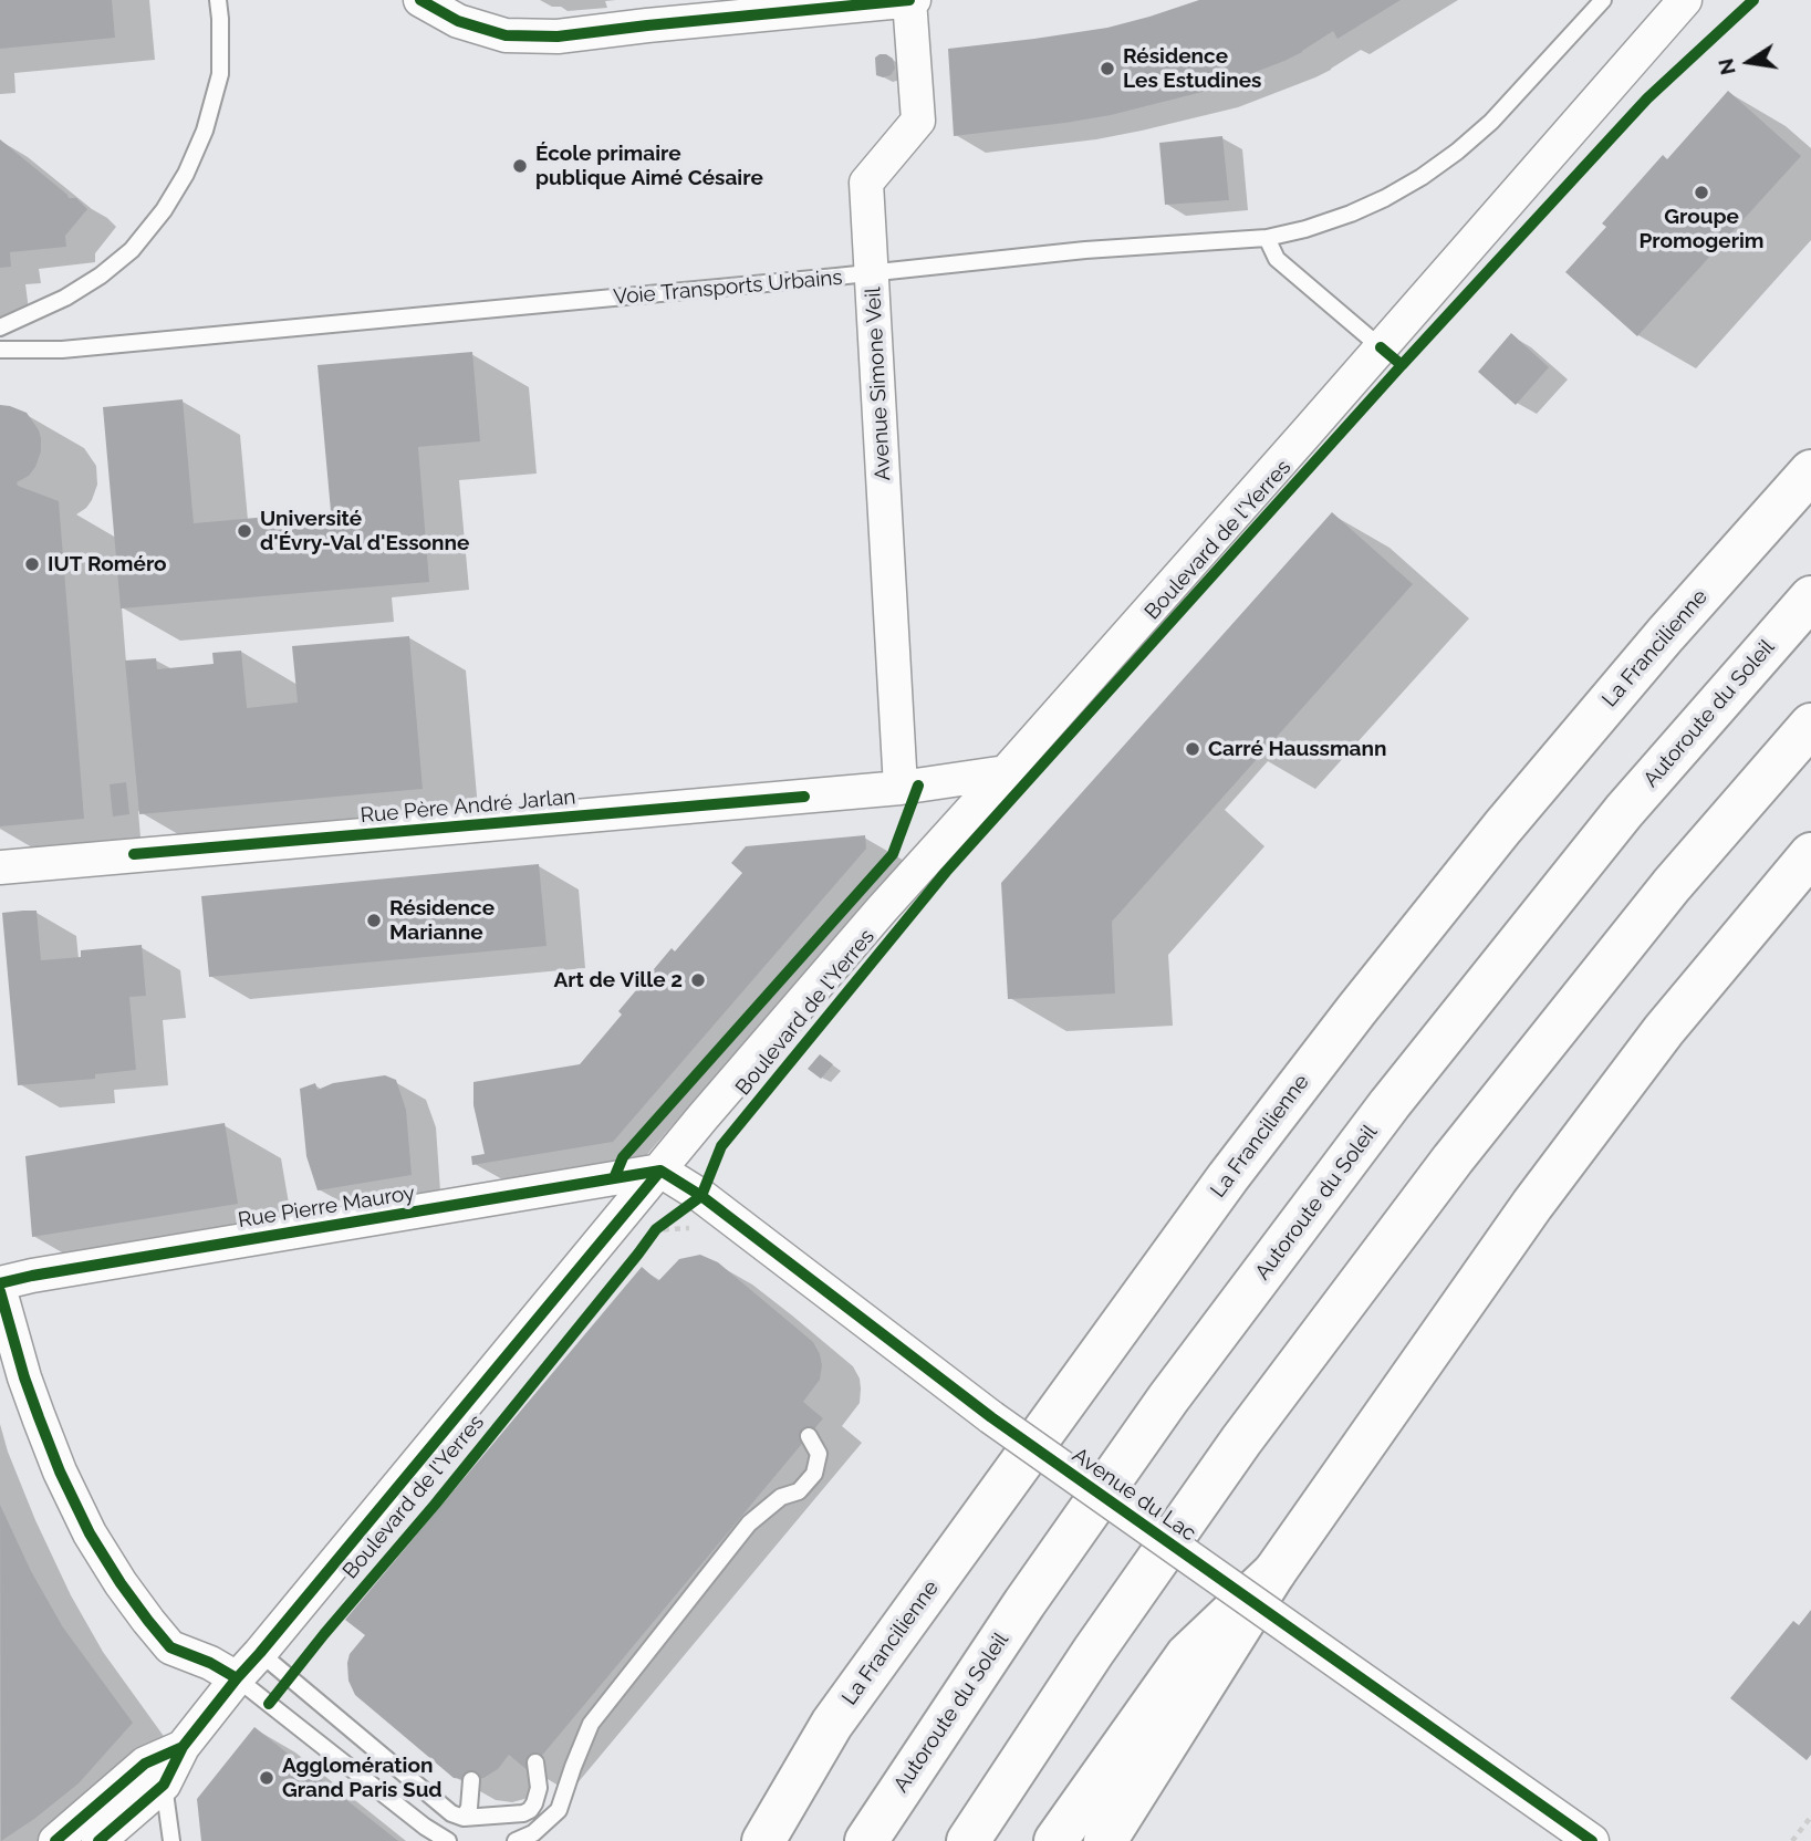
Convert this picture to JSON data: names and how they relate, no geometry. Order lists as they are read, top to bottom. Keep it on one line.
{"streets":{"highway":["La Francilienne","Autoroute du Soleil"],"street":["Avenue Simone Veil","Boulevard de l'Yerres","Rue Père André Jarlan","Rue Pierre Mauroy","Avenue du Lac"],"lane":["Voie Transports Urbains"]},"crossings":[["Voie Transports Urbains","Avenue Simone Veil"],["Avenue Simone Veil","Rue Père André Jarlan"],["Boulevard de l'Yerres","Rue Père André Jarlan"],["Boulevard de l'Yerres","Rue Pierre Mauroy"],["Boulevard de l'Yerres","Avenue du Lac"],["Rue Pierre Mauroy","Avenue du Lac"]],"places":["Résidence Les Estudines","École primaire publique Aimé Césaire","Groupe Promogerim","Université d'Évry-Val d'Essonne","IUT Roméro","Carré Haussmann","Résidence Marianne","Art de Ville 2","Agglomération Grand Paris Sud"],"north":"left"}
